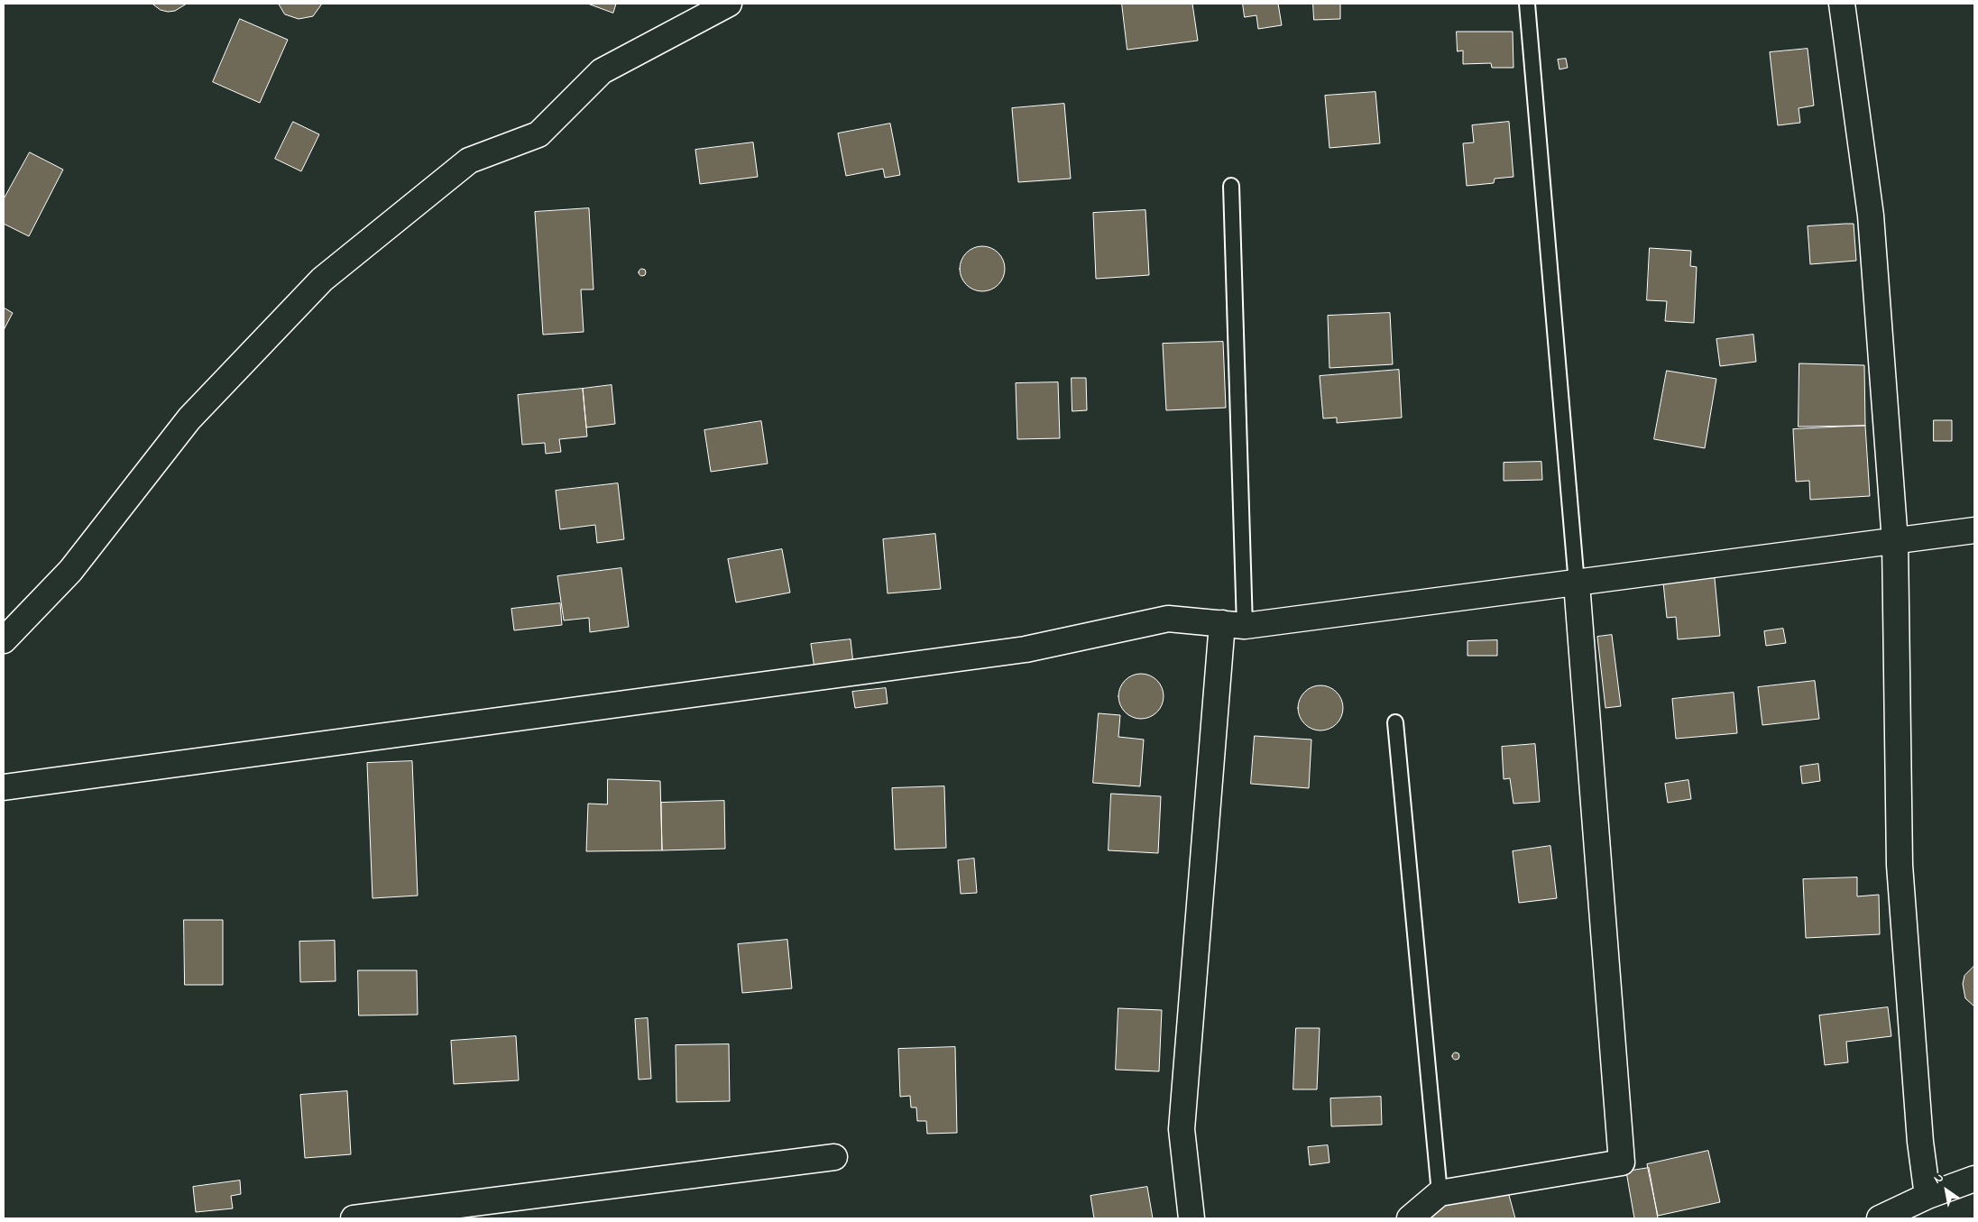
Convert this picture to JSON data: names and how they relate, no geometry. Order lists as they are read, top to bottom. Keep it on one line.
{"north":"top left"}
